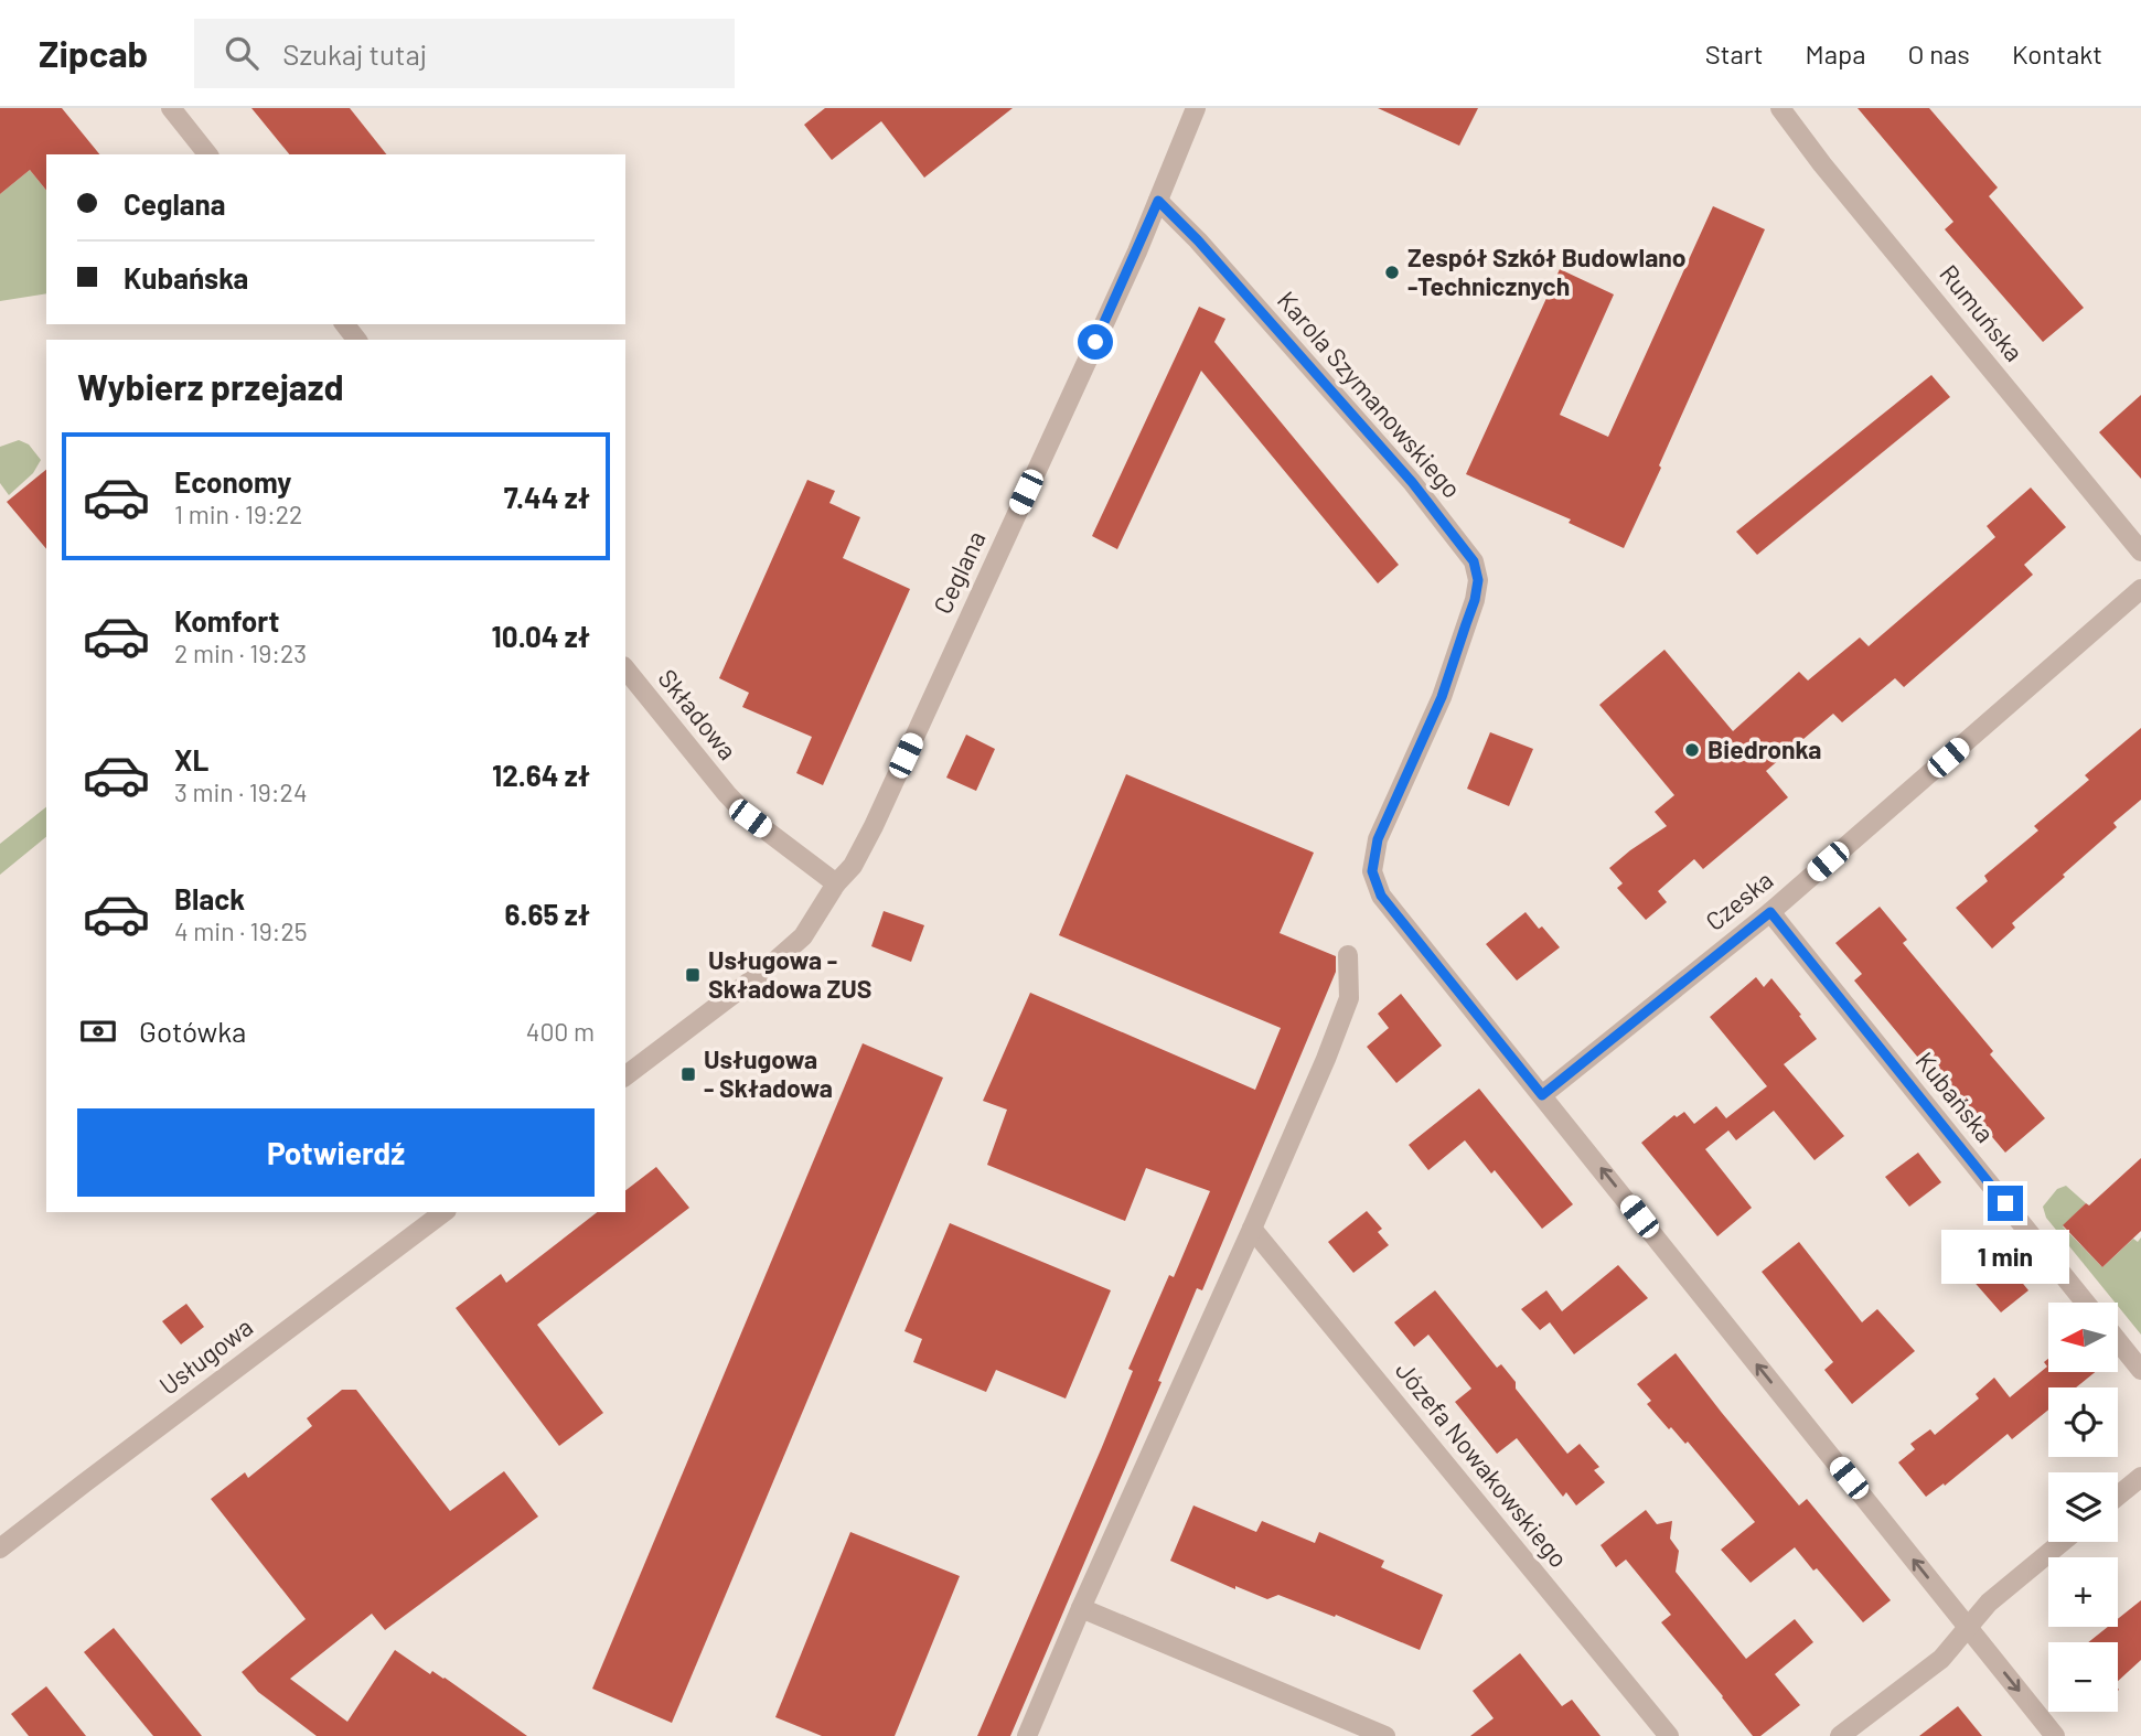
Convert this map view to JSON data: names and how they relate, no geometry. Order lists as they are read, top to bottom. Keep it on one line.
{"streets":{"street":["Rumuńska","Karola Szymanowskiego","Ceglana","Składowa","Czeska","Kubańska","Usługowa","Józefa Nowakowskiego"]},"crossings":[["Karola Szymanowskiego","Ceglana"],["Karola Szymanowskiego","Czeska"],["Ceglana","Składowa"],["Czeska","Kubańska"]],"places":{"other":["Zespół Szkół Budowlano -Technicznych","Biedronka"],"transit":["Usługowa - Składowa ZUS","Usługowa - Składowa"]},"north":"left","page":{"header":"Zipcab","search":"Szukaj tutaj","nav":["Start","Mapa","O nas","Kontakt"],"banner":["Ceglana","Kubańska"],"heading":"Wybierz przejazd","list":[{"name":"Economy","note":"1 min · 19:22","value":"7.44 zł"},{"name":"Komfort","note":"2 min · 19:23","value":"10.04 zł"},{"name":"XL","note":"3 min · 19:24","value":"12.64 zł"},{"name":"Black","note":"4 min · 19:25","value":"6.65 zł"}],"pay":["Gotówka","400 m"],"buttons":"Potwierdź","bubble":"1 min","map_buttons":["+","−"]}}
